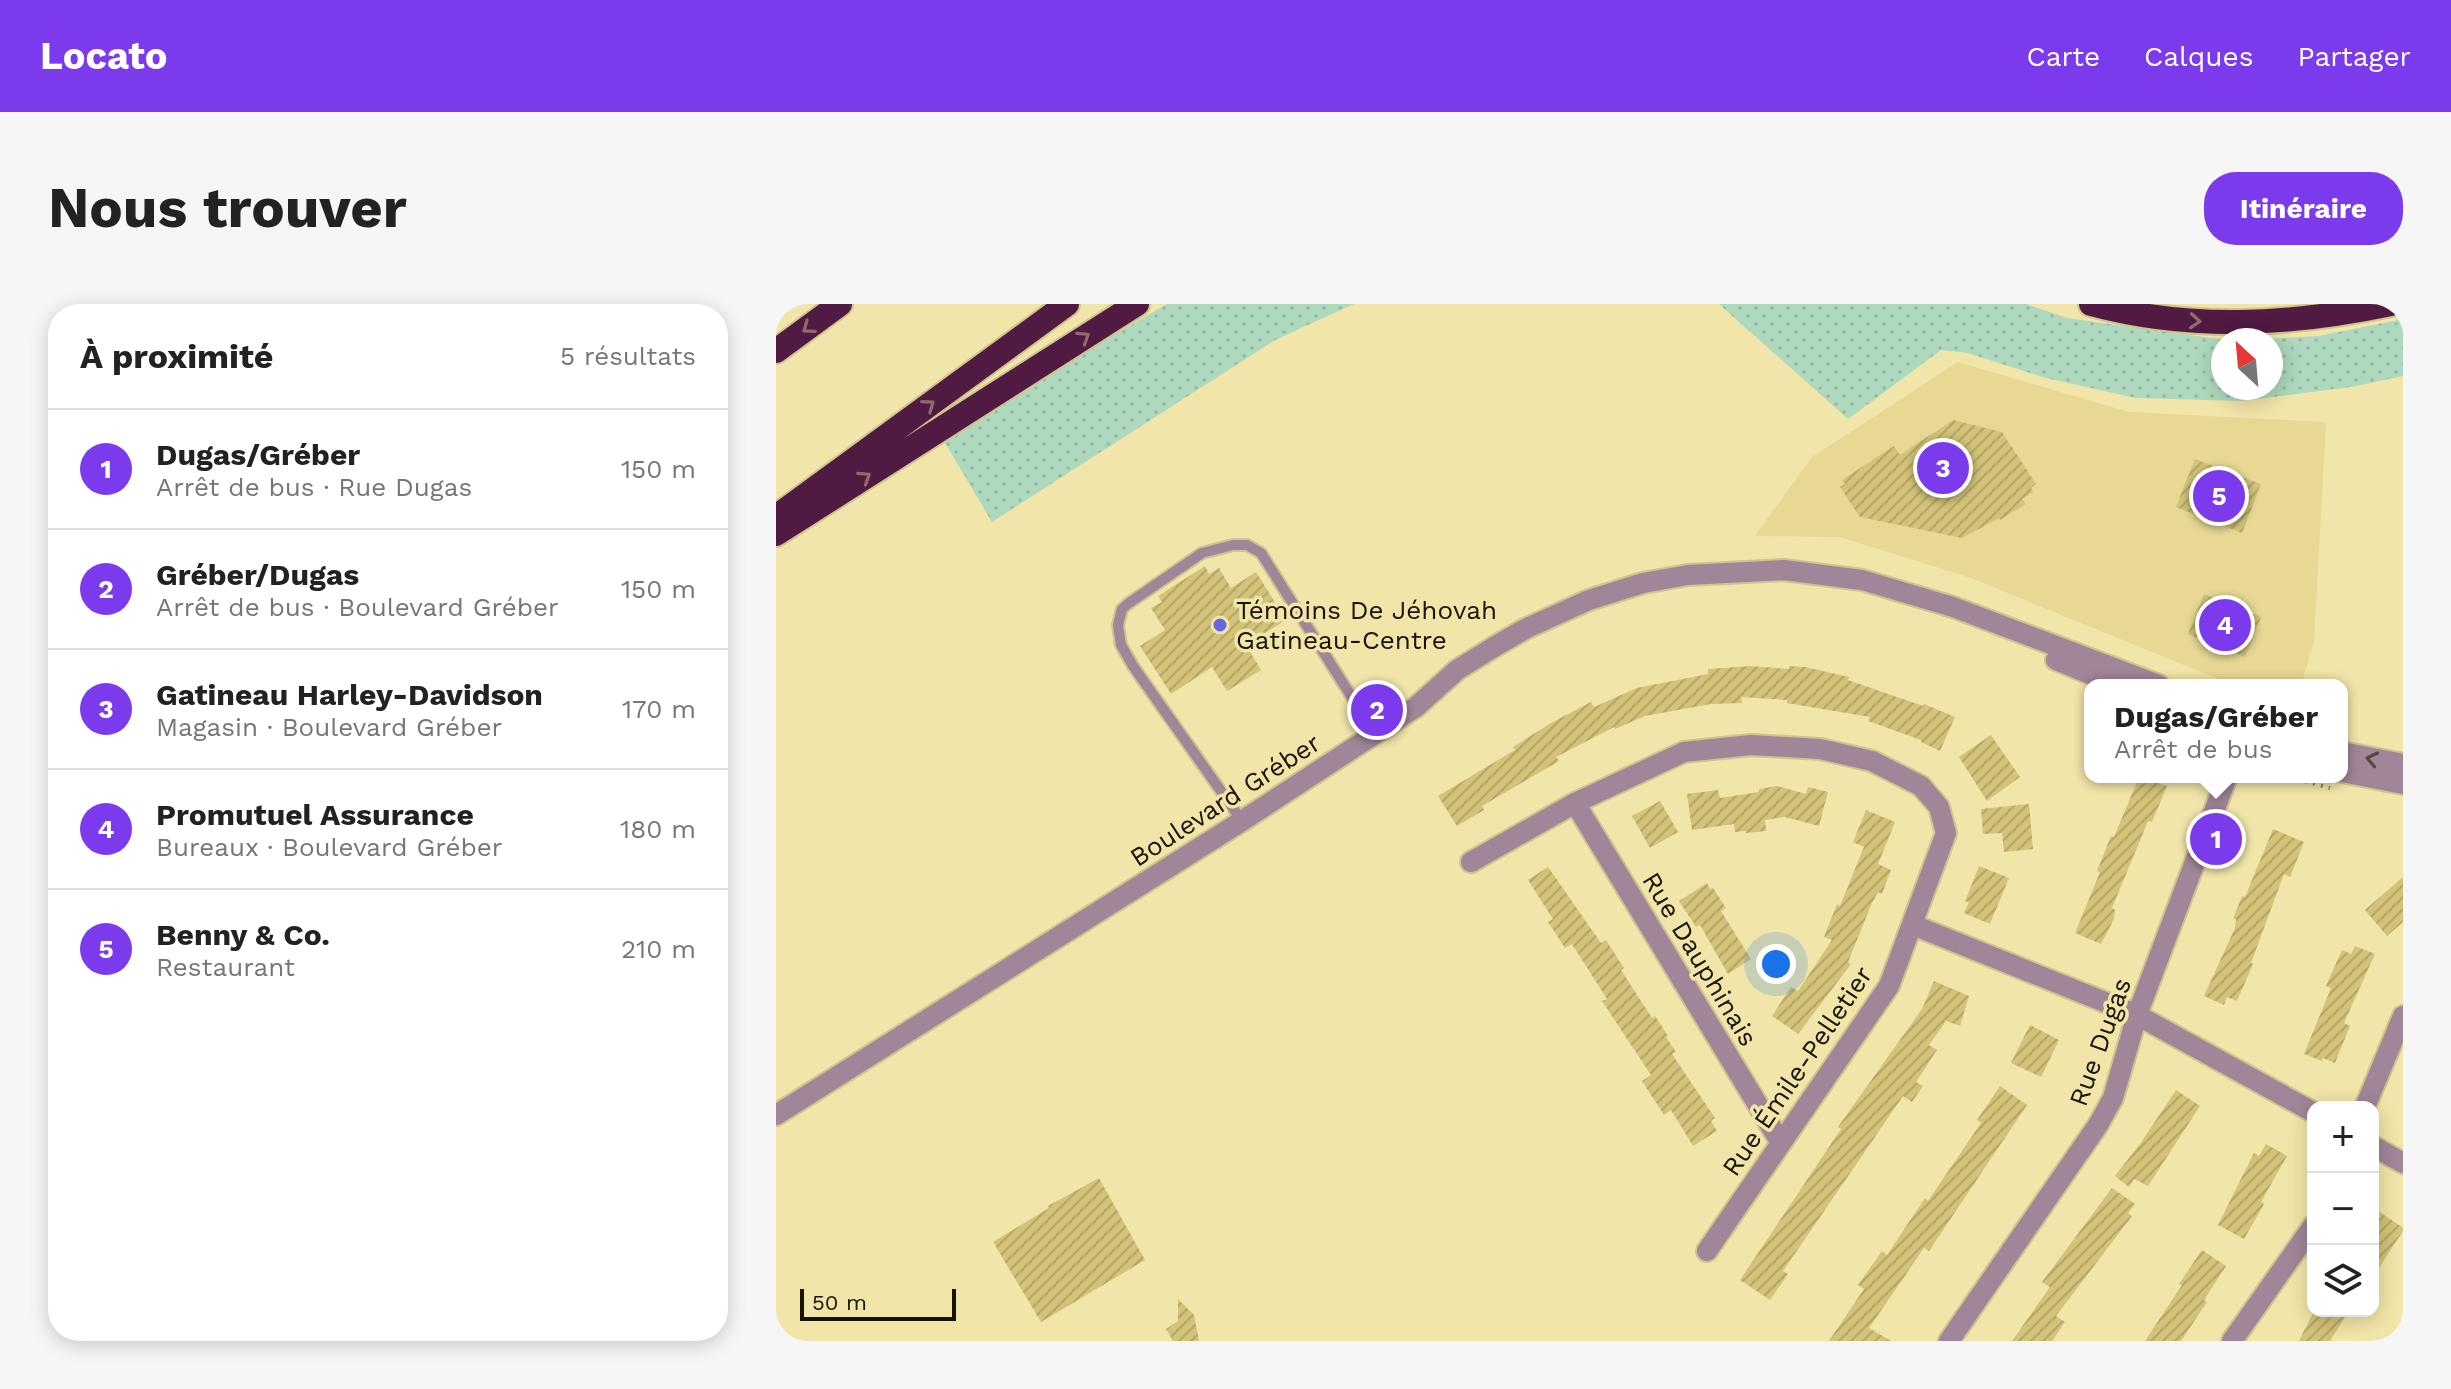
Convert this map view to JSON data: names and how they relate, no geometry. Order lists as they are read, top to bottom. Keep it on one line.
{"streets":{"street":["Boulevard Gréber","Rue Dauphinais","Rue Dugas","Rue Émile-Pelletier"]},"crossings":[["Rue Dauphinais","Rue Émile-Pelletier"]],"places":["Témoins De Jéhovah Gatineau-Centre"],"scale_bar":"50 m","north":"top left","page":{"header":"Locato","nav":["Carte","Calques","Partager"],"buttons":"Itinéraire","title":"Nous trouver","heading":["À proximité","5 résultats"],"list":[{"mark":"1","name":"Dugas/Gréber","note":"Arrêt de bus · Rue Dugas","value":"150 m"},{"mark":"2","name":"Gréber/Dugas","note":"Arrêt de bus · Boulevard Gréber","value":"150 m"},{"mark":"3","name":"Gatineau Harley-Davidson","note":"Magasin · Boulevard Gréber","value":"170 m"},{"mark":"4","name":"Promutuel Assurance","note":"Bureaux · Boulevard Gréber","value":"180 m"},{"mark":"5","name":"Benny & Co.","note":"Restaurant","value":"210 m"}],"pins":["3","5","4","2","1"],"popup":["Dugas/Gréber","Arrêt de bus"],"map_buttons":["+","−"],"scale":"50 m"}}
